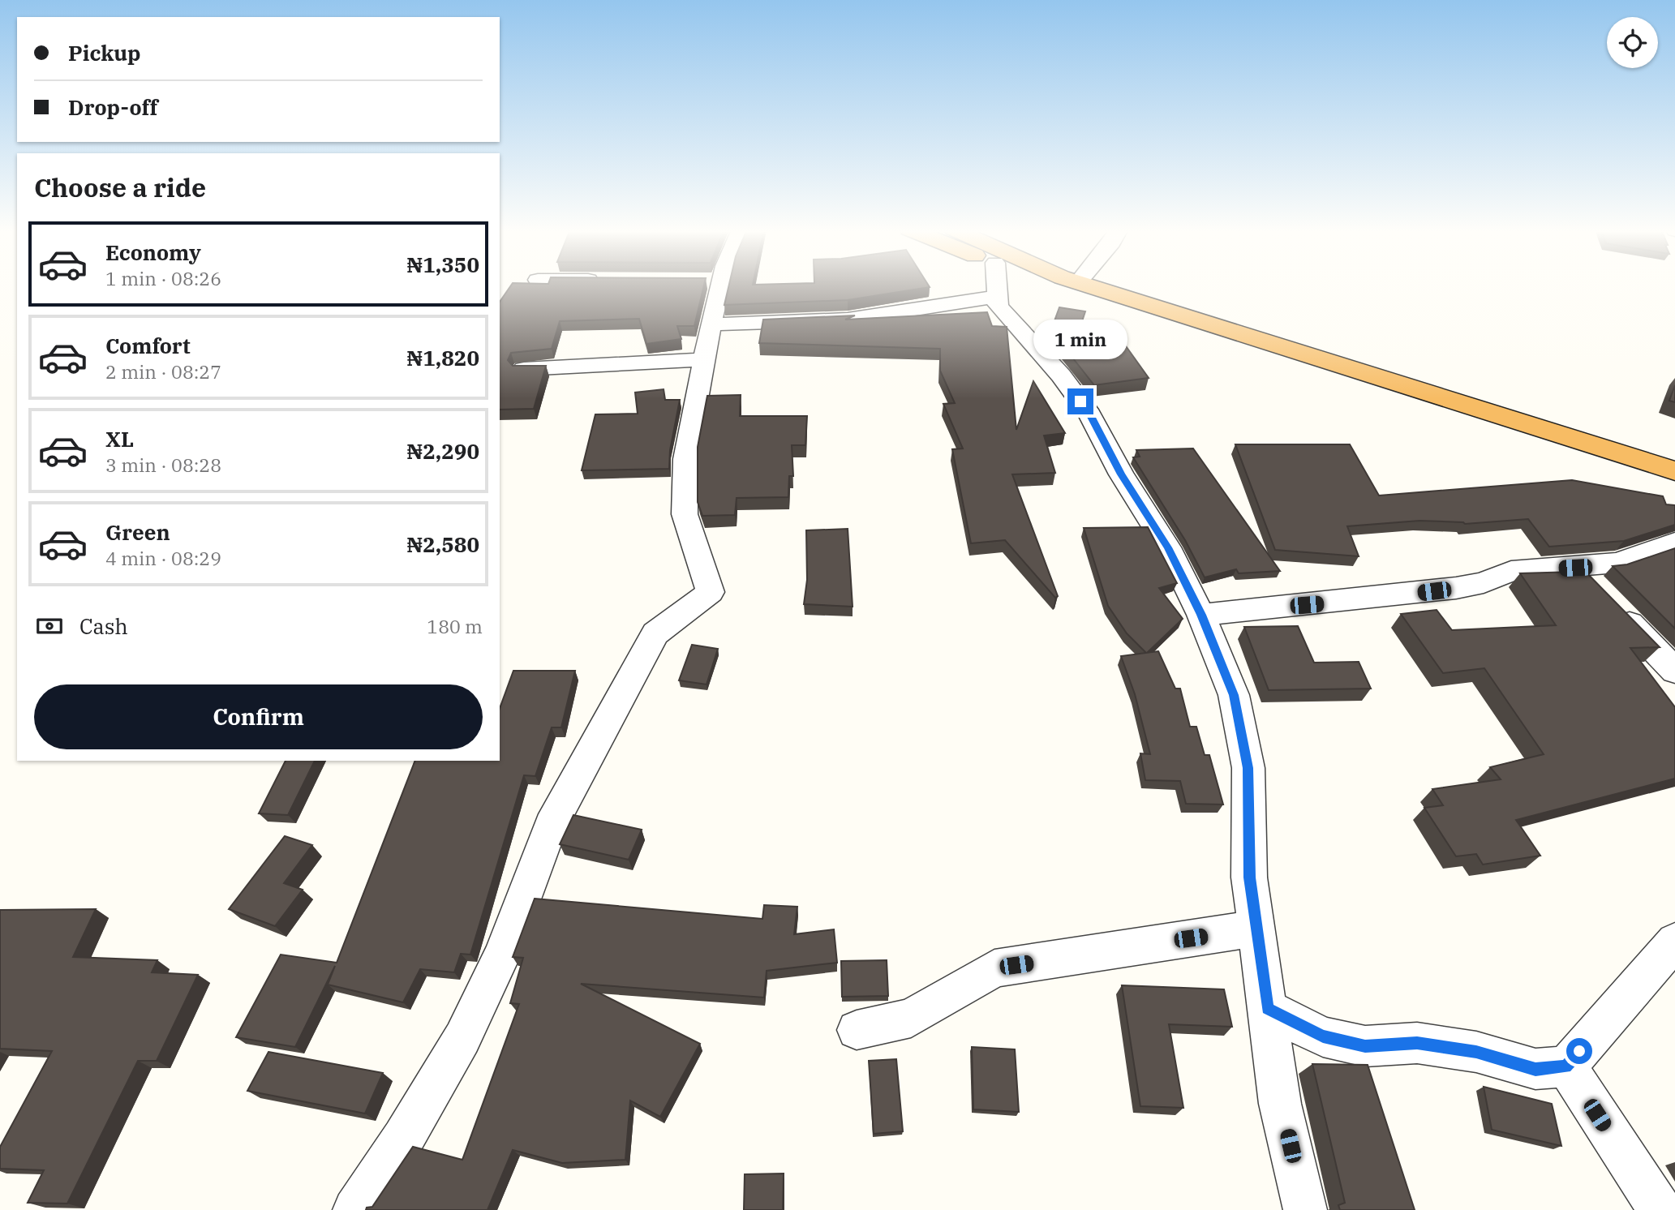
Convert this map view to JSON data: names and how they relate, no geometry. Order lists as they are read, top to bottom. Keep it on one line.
{"page":{"banner":["Pickup","Drop-off"],"heading":"Choose a ride","list":[{"name":"Economy","note":"1 min · 08:26","value":"₦1,350"},{"name":"Comfort","note":"2 min · 08:27","value":"₦1,820"},{"name":"XL","note":"3 min · 08:28","value":"₦2,290"},{"name":"Green","note":"4 min · 08:29","value":"₦2,580"}],"bubble":"1 min","pay":["Cash","180 m"],"buttons":"Confirm"}}
